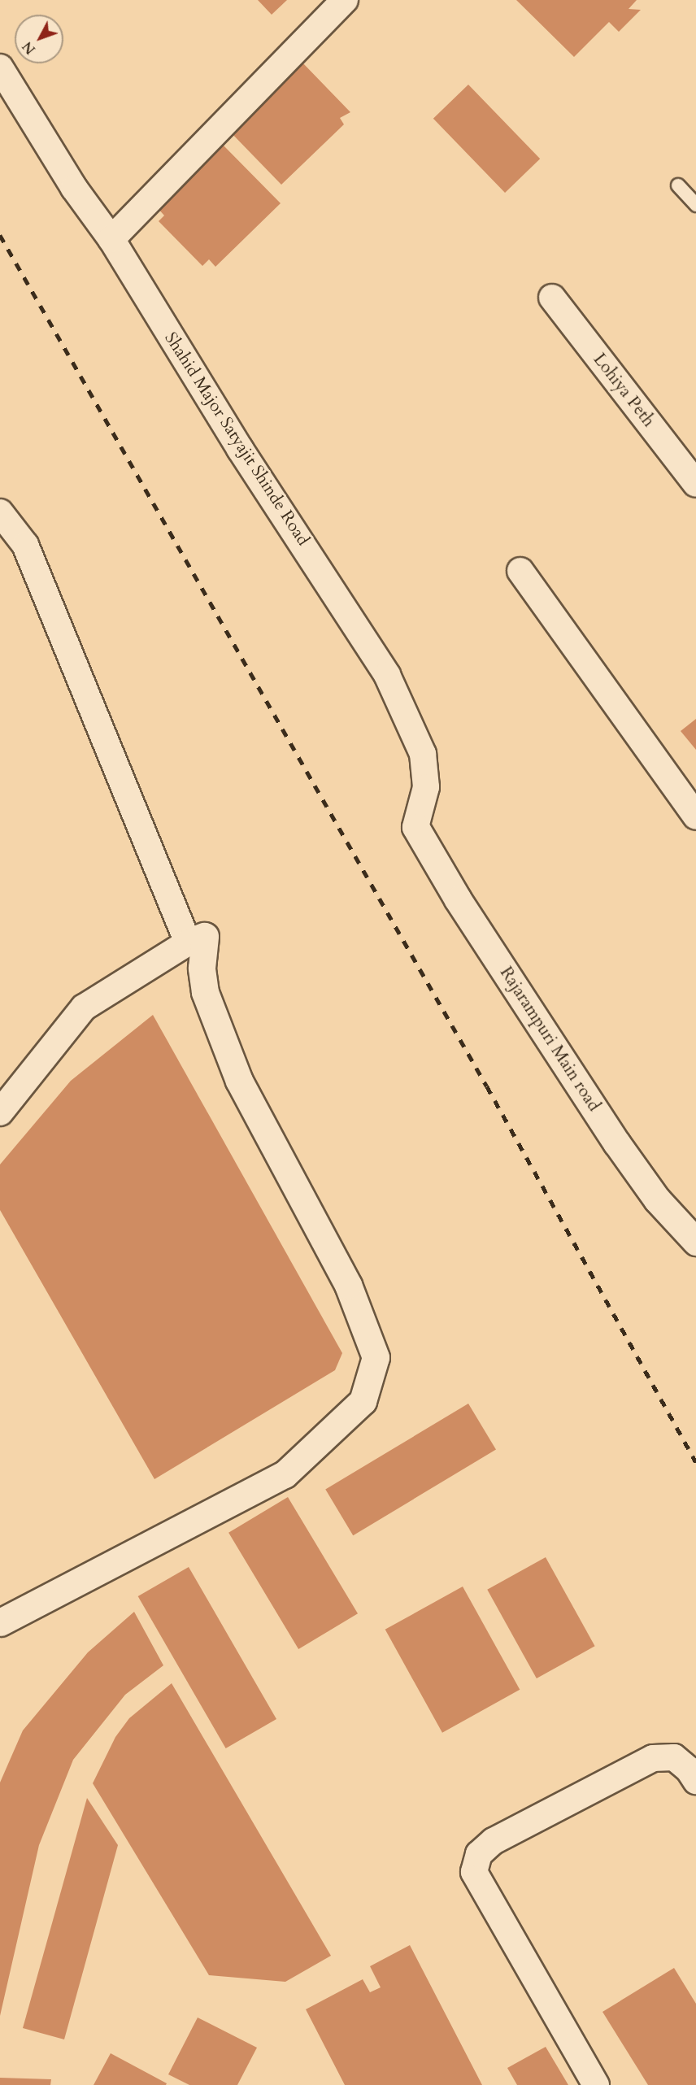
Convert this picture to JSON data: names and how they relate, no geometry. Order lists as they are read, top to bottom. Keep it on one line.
{"streets":{"street":["Lohiya Peth","Shahid Major Satyajit Shinde Road","Rajarampuri Main road"]},"crossings":[["Shahid Major Satyajit Shinde Road","Rajarampuri Main road"]],"north":"bottom left"}
